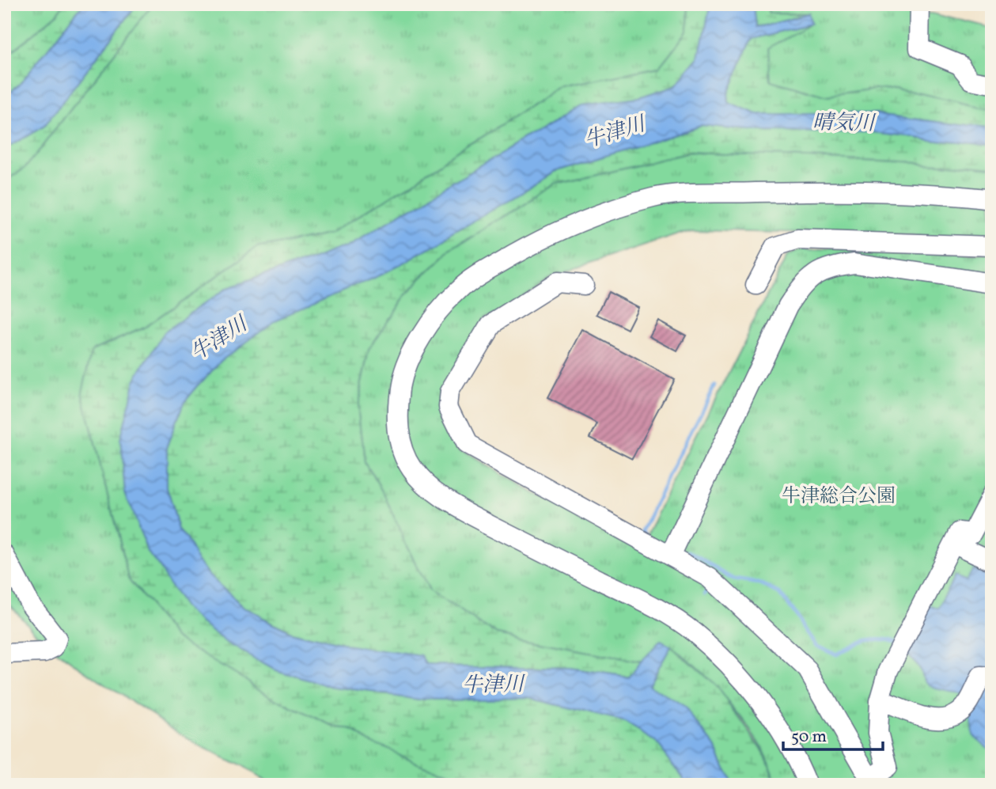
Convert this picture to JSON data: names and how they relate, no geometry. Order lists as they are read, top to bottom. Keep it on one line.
{"water":["晴気川","牛津川"],"parks":["牛津総合公園"],"scale_bar":"50 m"}
